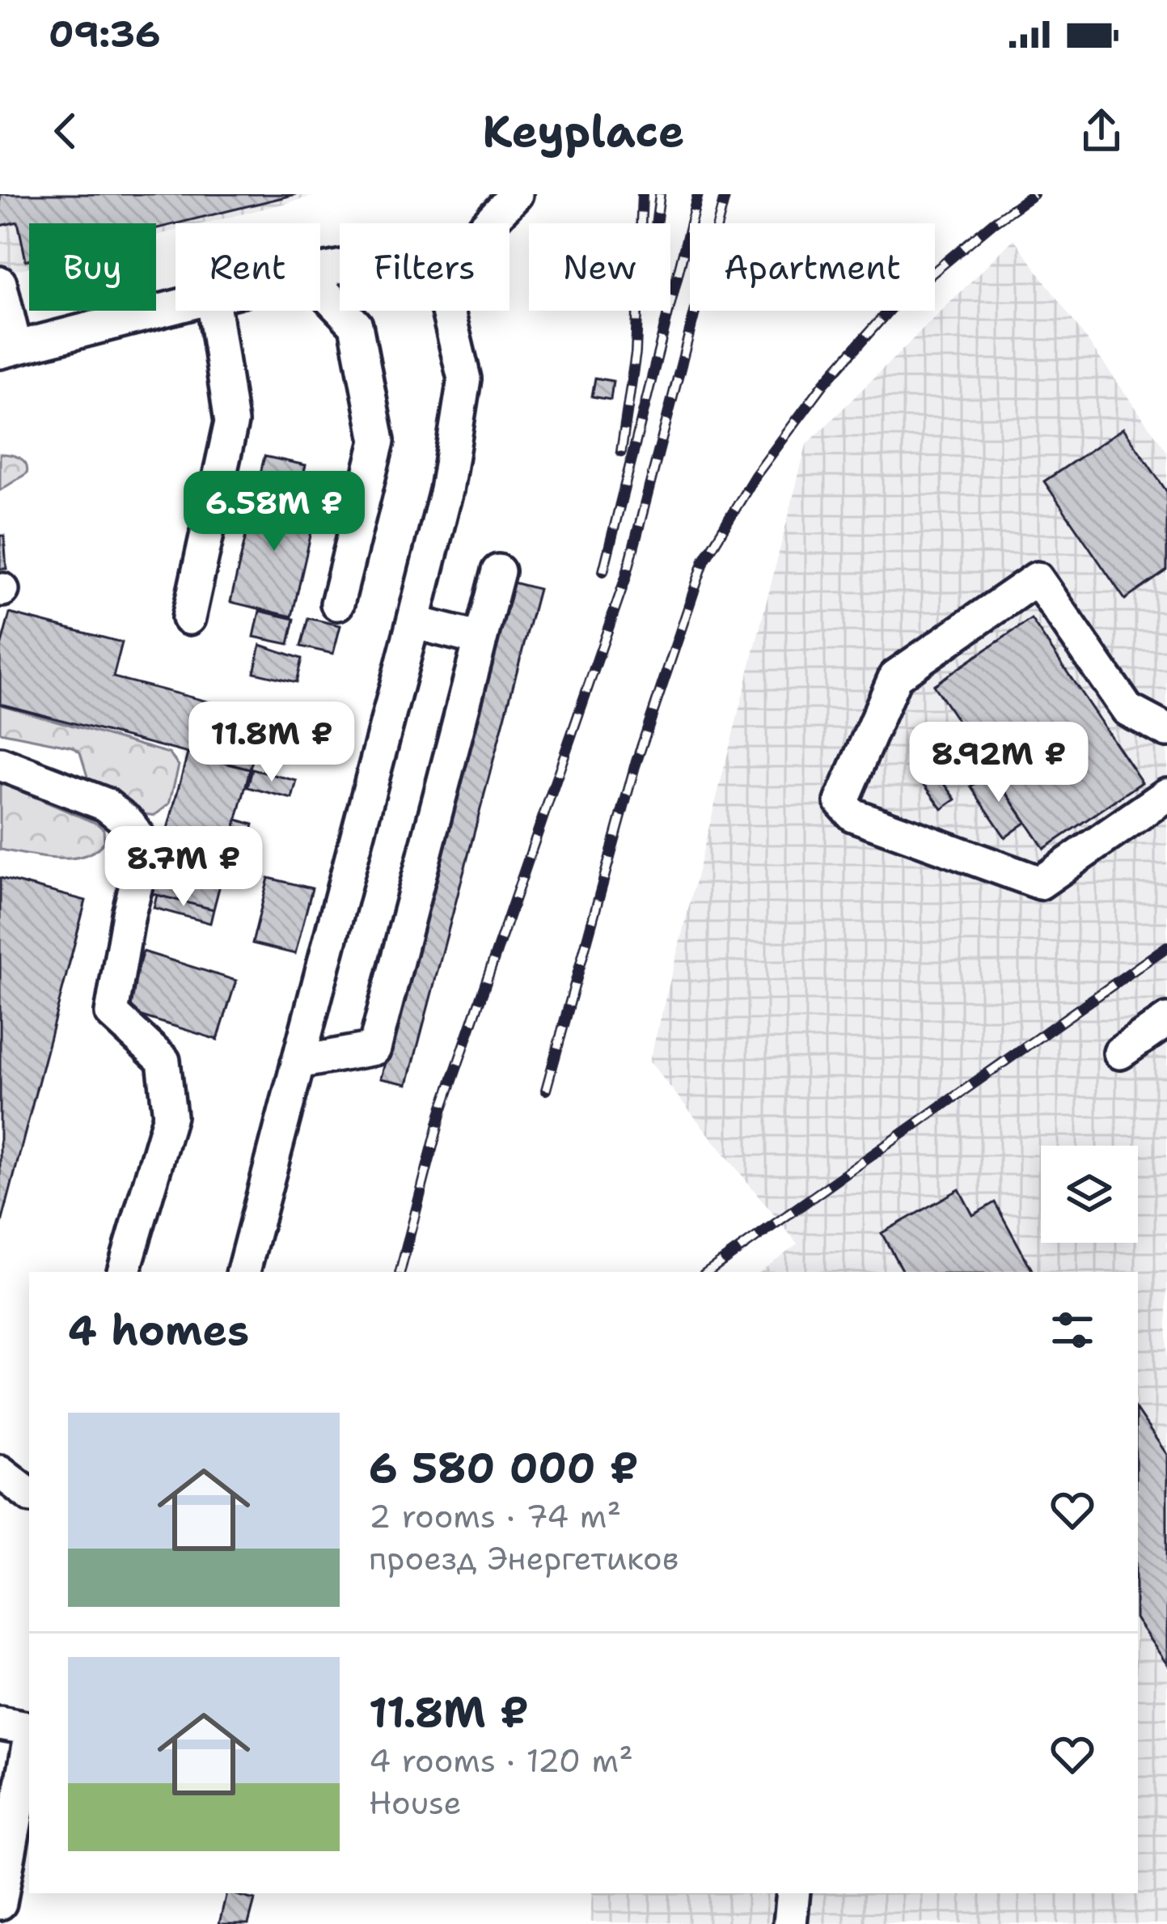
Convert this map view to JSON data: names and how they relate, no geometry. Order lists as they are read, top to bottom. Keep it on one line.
{"page":{"status":"09:36","header":"Keyplace","chip":["Buy","Rent","Filters","New","Apartment"],"price":["6.58M ₽","11.8M ₽","8.92M ₽","8.7M ₽"],"heading":"4 homes","list":[{"name":"6 580 000 ₽","note":"2 rooms · 74 m² · проезд Энергетиков"},{"name":"11.8M ₽","note":"4 rooms · 120 m² · House"}]}}
